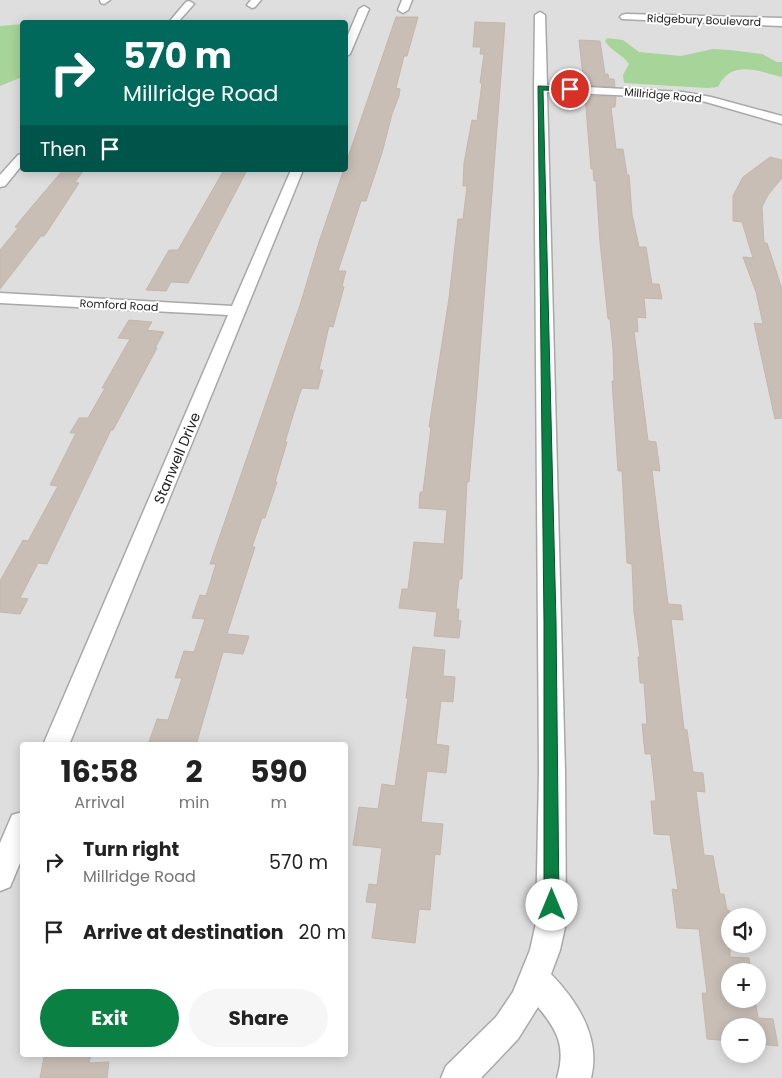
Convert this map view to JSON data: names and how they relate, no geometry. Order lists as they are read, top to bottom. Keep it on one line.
{"streets":{"street":["Ridgebury Boulevard","Millridge Road","Romford Road","Stanwell Drive"]},"crossings":[["Romford Road","Stanwell Drive"]],"page":{"turn":["570 m","Millridge Road"],"then":"Then","eta":["16:58","Arrival","2","min","590","m"],"list":[{"name":"Turn right","note":"Millridge Road","value":"570 m"},{"name":"Arrive at destination","value":"20 m"}],"map_buttons":["+","−"],"buttons":["Exit","Share"]}}
